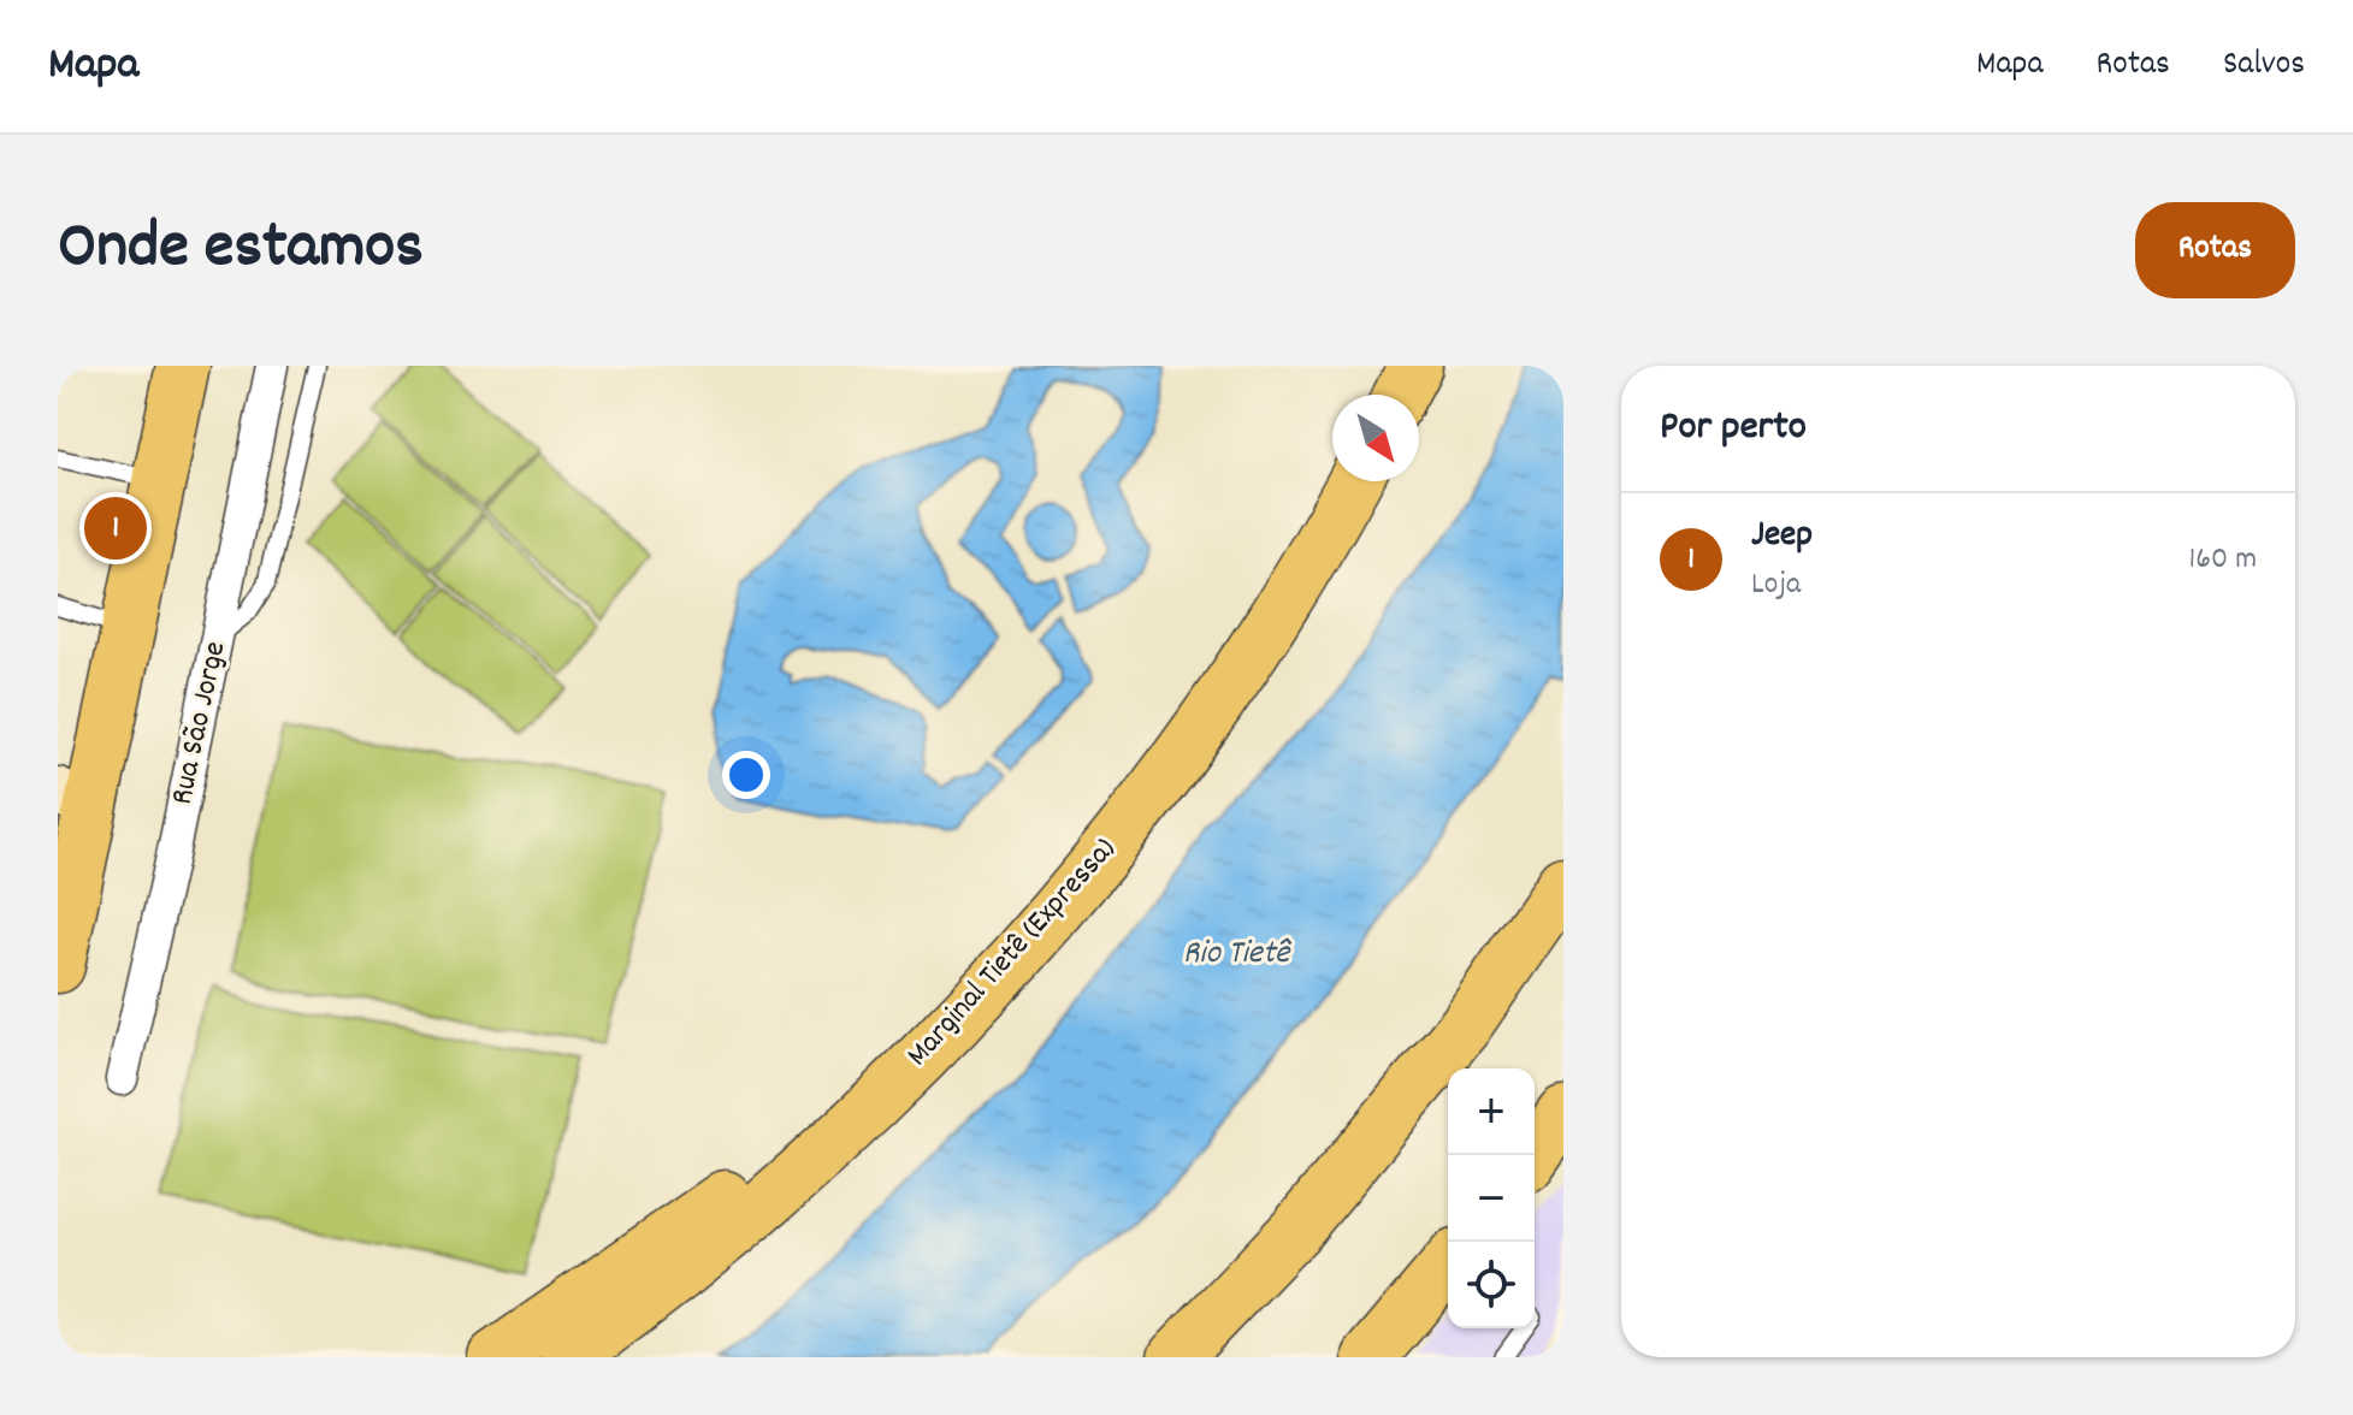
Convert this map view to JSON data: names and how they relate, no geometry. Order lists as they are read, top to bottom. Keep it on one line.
{"streets":{"highway":["Marginal Tietê (Expressa)"],"street":["Rua São Jorge"]},"water":["Rio Tietê"],"north":"bottom right","page":{"header":"Mapa","nav":["Mapa","Rotas","Salvos"],"title":"Onde estamos","buttons":"Rotas","heading":"Por perto","list":[{"mark":"1","name":"Jeep","note":"Loja","value":"160 m"}],"pins":"1","map_buttons":["+","−"]}}
